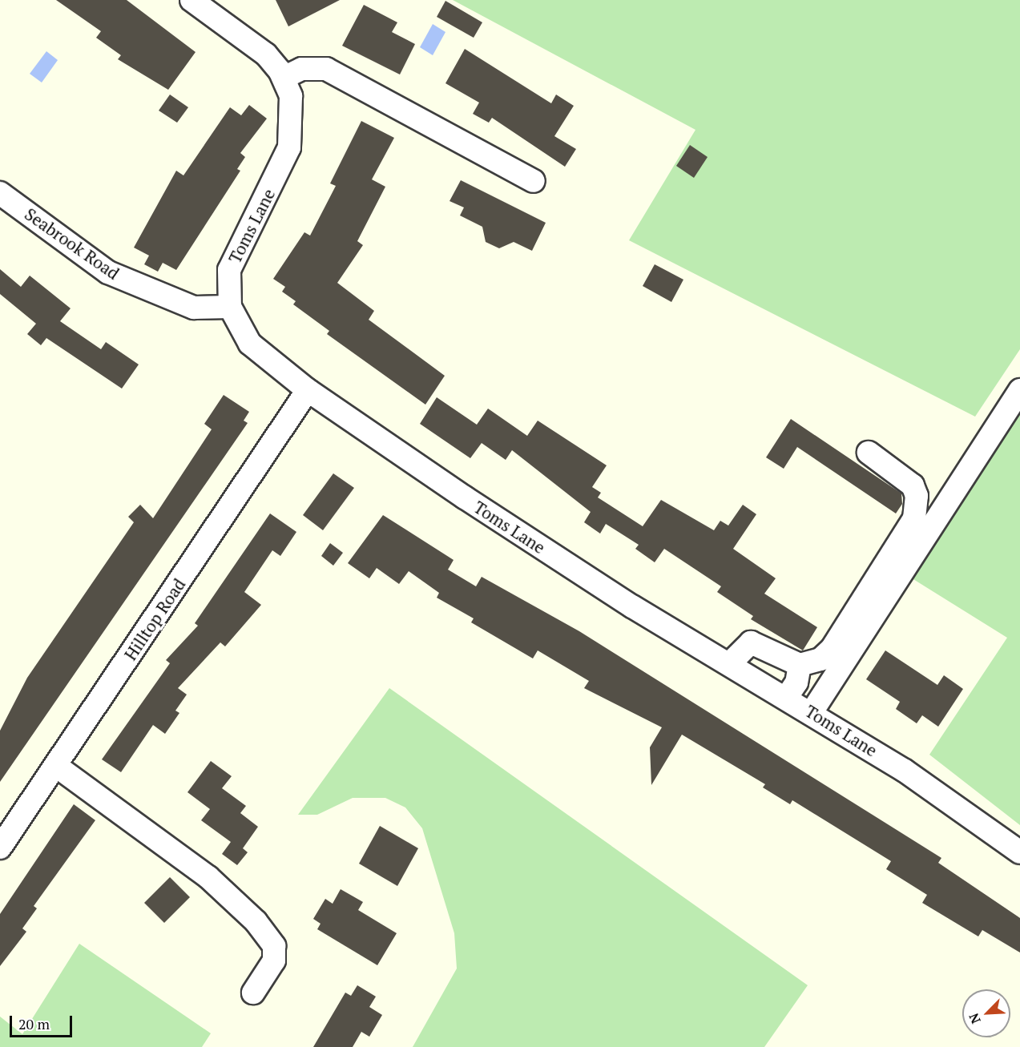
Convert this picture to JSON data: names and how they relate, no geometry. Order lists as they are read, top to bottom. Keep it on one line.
{"streets":{"street":["Toms Lane","Seabrook Road","Hilltop Road"]},"crossings":[["Toms Lane","Seabrook Road"],["Toms Lane","Hilltop Road"]],"scale_bar":"20 m","north":"bottom left"}
